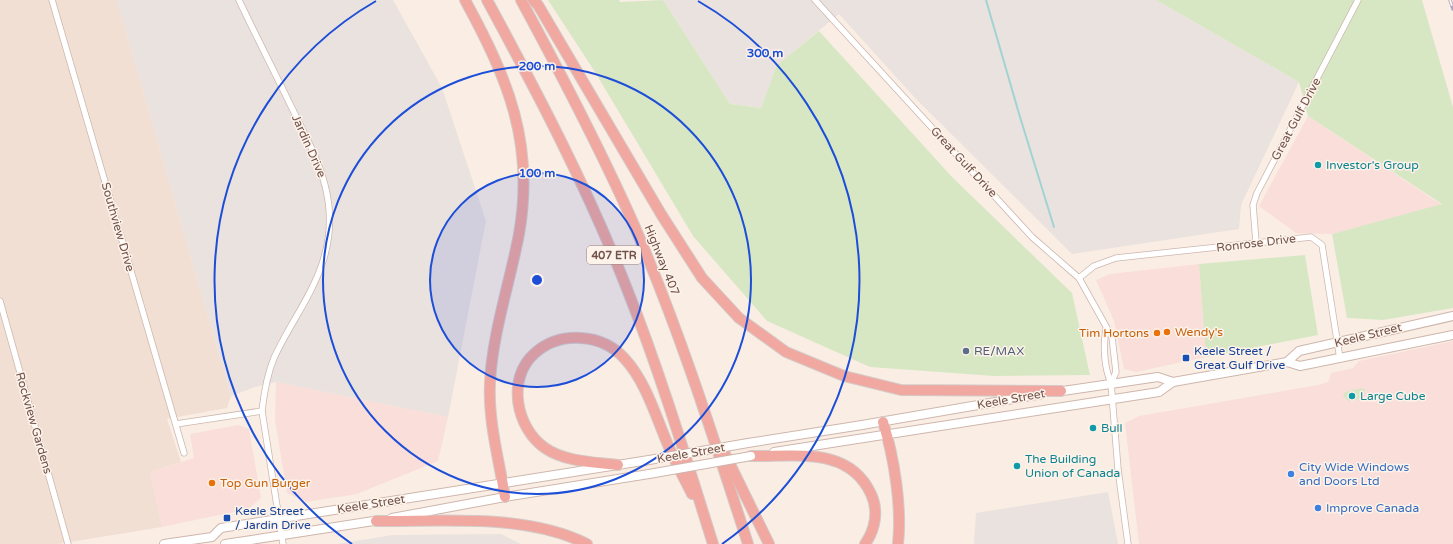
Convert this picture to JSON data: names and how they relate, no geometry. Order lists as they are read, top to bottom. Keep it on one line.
{"streets":{"highway":["407 ETR","Highway 407"],"main road":["Keele Street"],"street":["Great Gulf Drive","Jardin Drive","Southview Drive","Ronrose Drive","Rockview Gardens"]},"crossings":[["Great Gulf Drive","Ronrose Drive"],["Great Gulf Drive","Keele Street"],["Jardin Drive","Keele Street"],["Ronrose Drive","Keele Street"]],"places":{"other":["Investor's Group","Wendy's","Tim Hortons","RE/MAX","Large Cube","Bull","The Building Union of Canada","City Wide Windows and Doors Ltd","Top Gun Burger","Improve Canada"],"transit":["Keele Street / Great Gulf Drive","Keele Street / Jardin Drive"]},"rings":["300 m","200 m","100 m"]}
